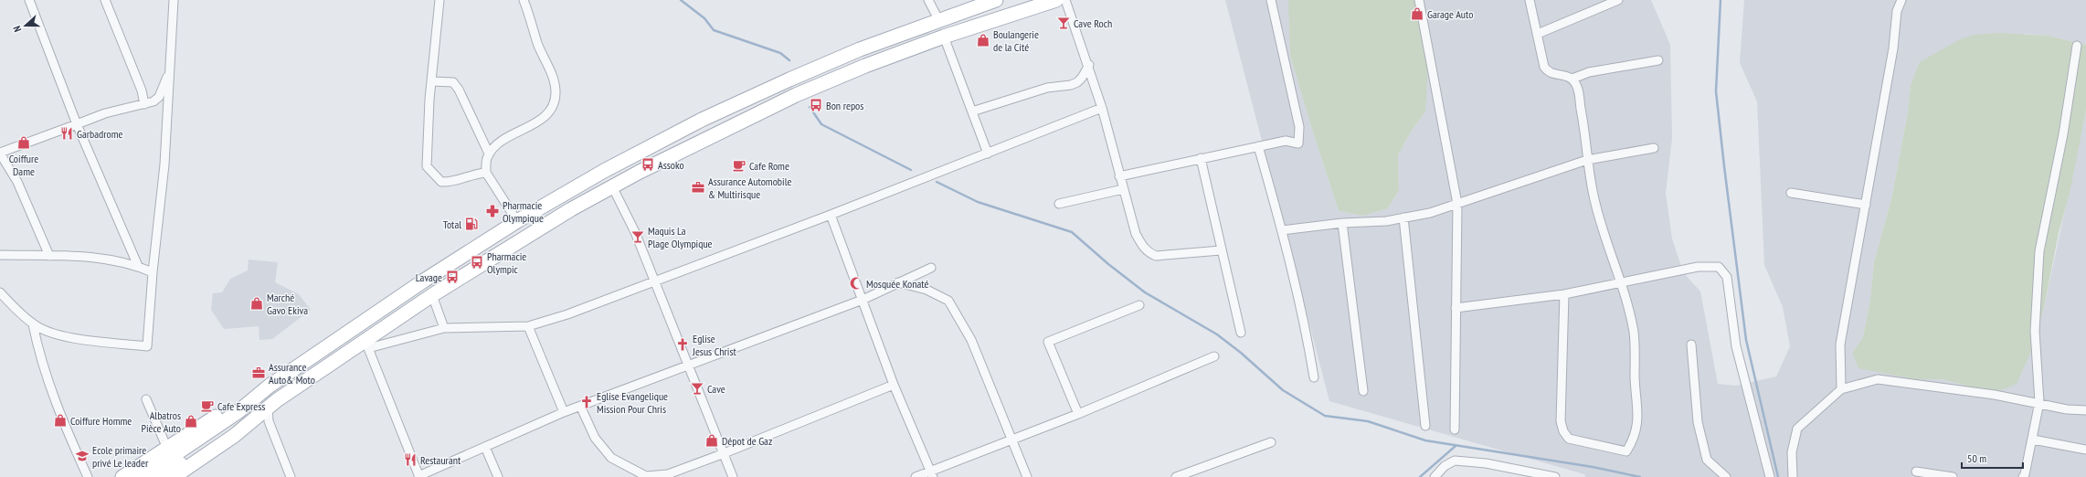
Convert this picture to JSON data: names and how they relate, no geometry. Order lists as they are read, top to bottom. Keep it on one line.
{"places":{"shop":["Garage Auto","Boulangerie de la Cité","Coiffure Dame","Marché Gavo Ekiva","Coiffure Homme","Albatros Pièce Auto","Dépot de Gaz"],"bar":["Cave Roch","Maquis La Plage Olympique","Cave"],"bus stop":["Bon repos","Assoko","Pharmacie Olympic","Lavage"],"restaurant":["Garbadrome","Restaurant"],"cafe":["Cafe Rome","Cafe Express"],"office":["Assurance Automobile & Multirisque","Assurance Auto& Moto"],"pharmacy":["Pharmacie Olympique"],"fuel station":["Total"],"mosque":["Mosquée Konaté"],"church":["Eglise Jesus Christ","Eglise Evangelique Mission Pour Chris"],"school or university":["Ecole primaire privé Le leader"]},"scale_bar":"50 m","north":"left"}
